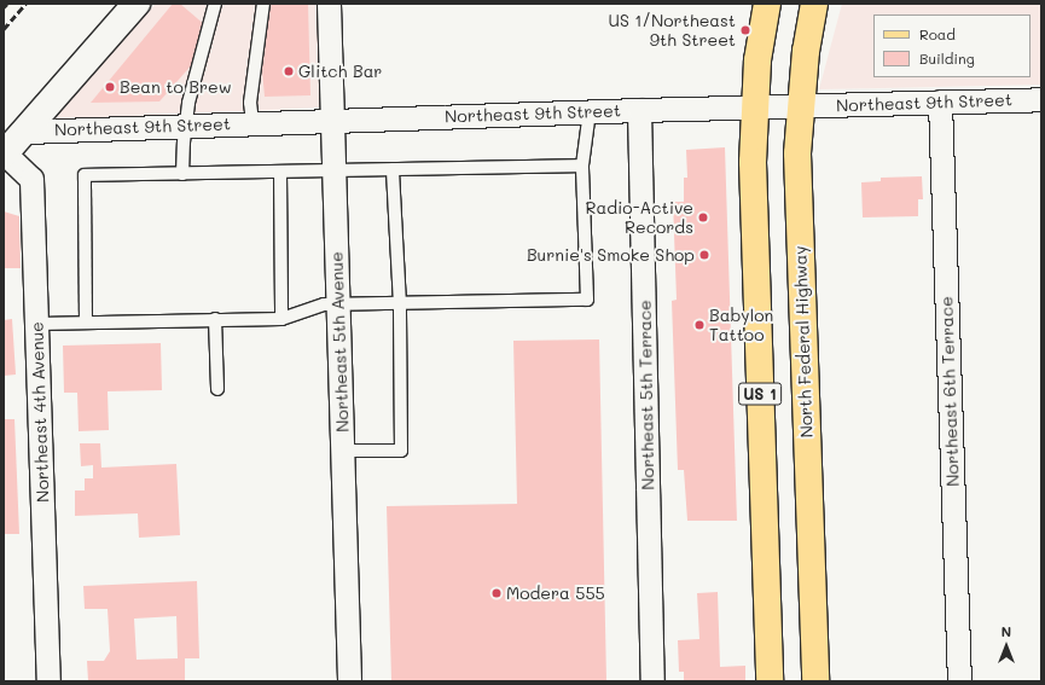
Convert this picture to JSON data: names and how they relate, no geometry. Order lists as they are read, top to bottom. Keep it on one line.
{"streets":{"main road":["North Federal Highway","US 1"],"street":["Northeast 9th Street","Northeast 5th Avenue","Northeast 6th Terrace","Northeast 5th Terrace","Northeast 4th Avenue"]},"crossings":[["Northeast 9th Street","Northeast 5th Avenue"],["Northeast 9th Street","North Federal Highway"],["Northeast 9th Street","Northeast 6th Terrace"],["Northeast 9th Street","US 1"],["Northeast 9th Street","Northeast 5th Terrace"]],"places":["US 1/Northeast 9th Street","Glitch Bar","Bean to Brew","Radio-Active Records","Burnie's Smoke Shop","Babylon Tattoo","Modera 555"],"legend":["Road","Building"],"north":"top"}
